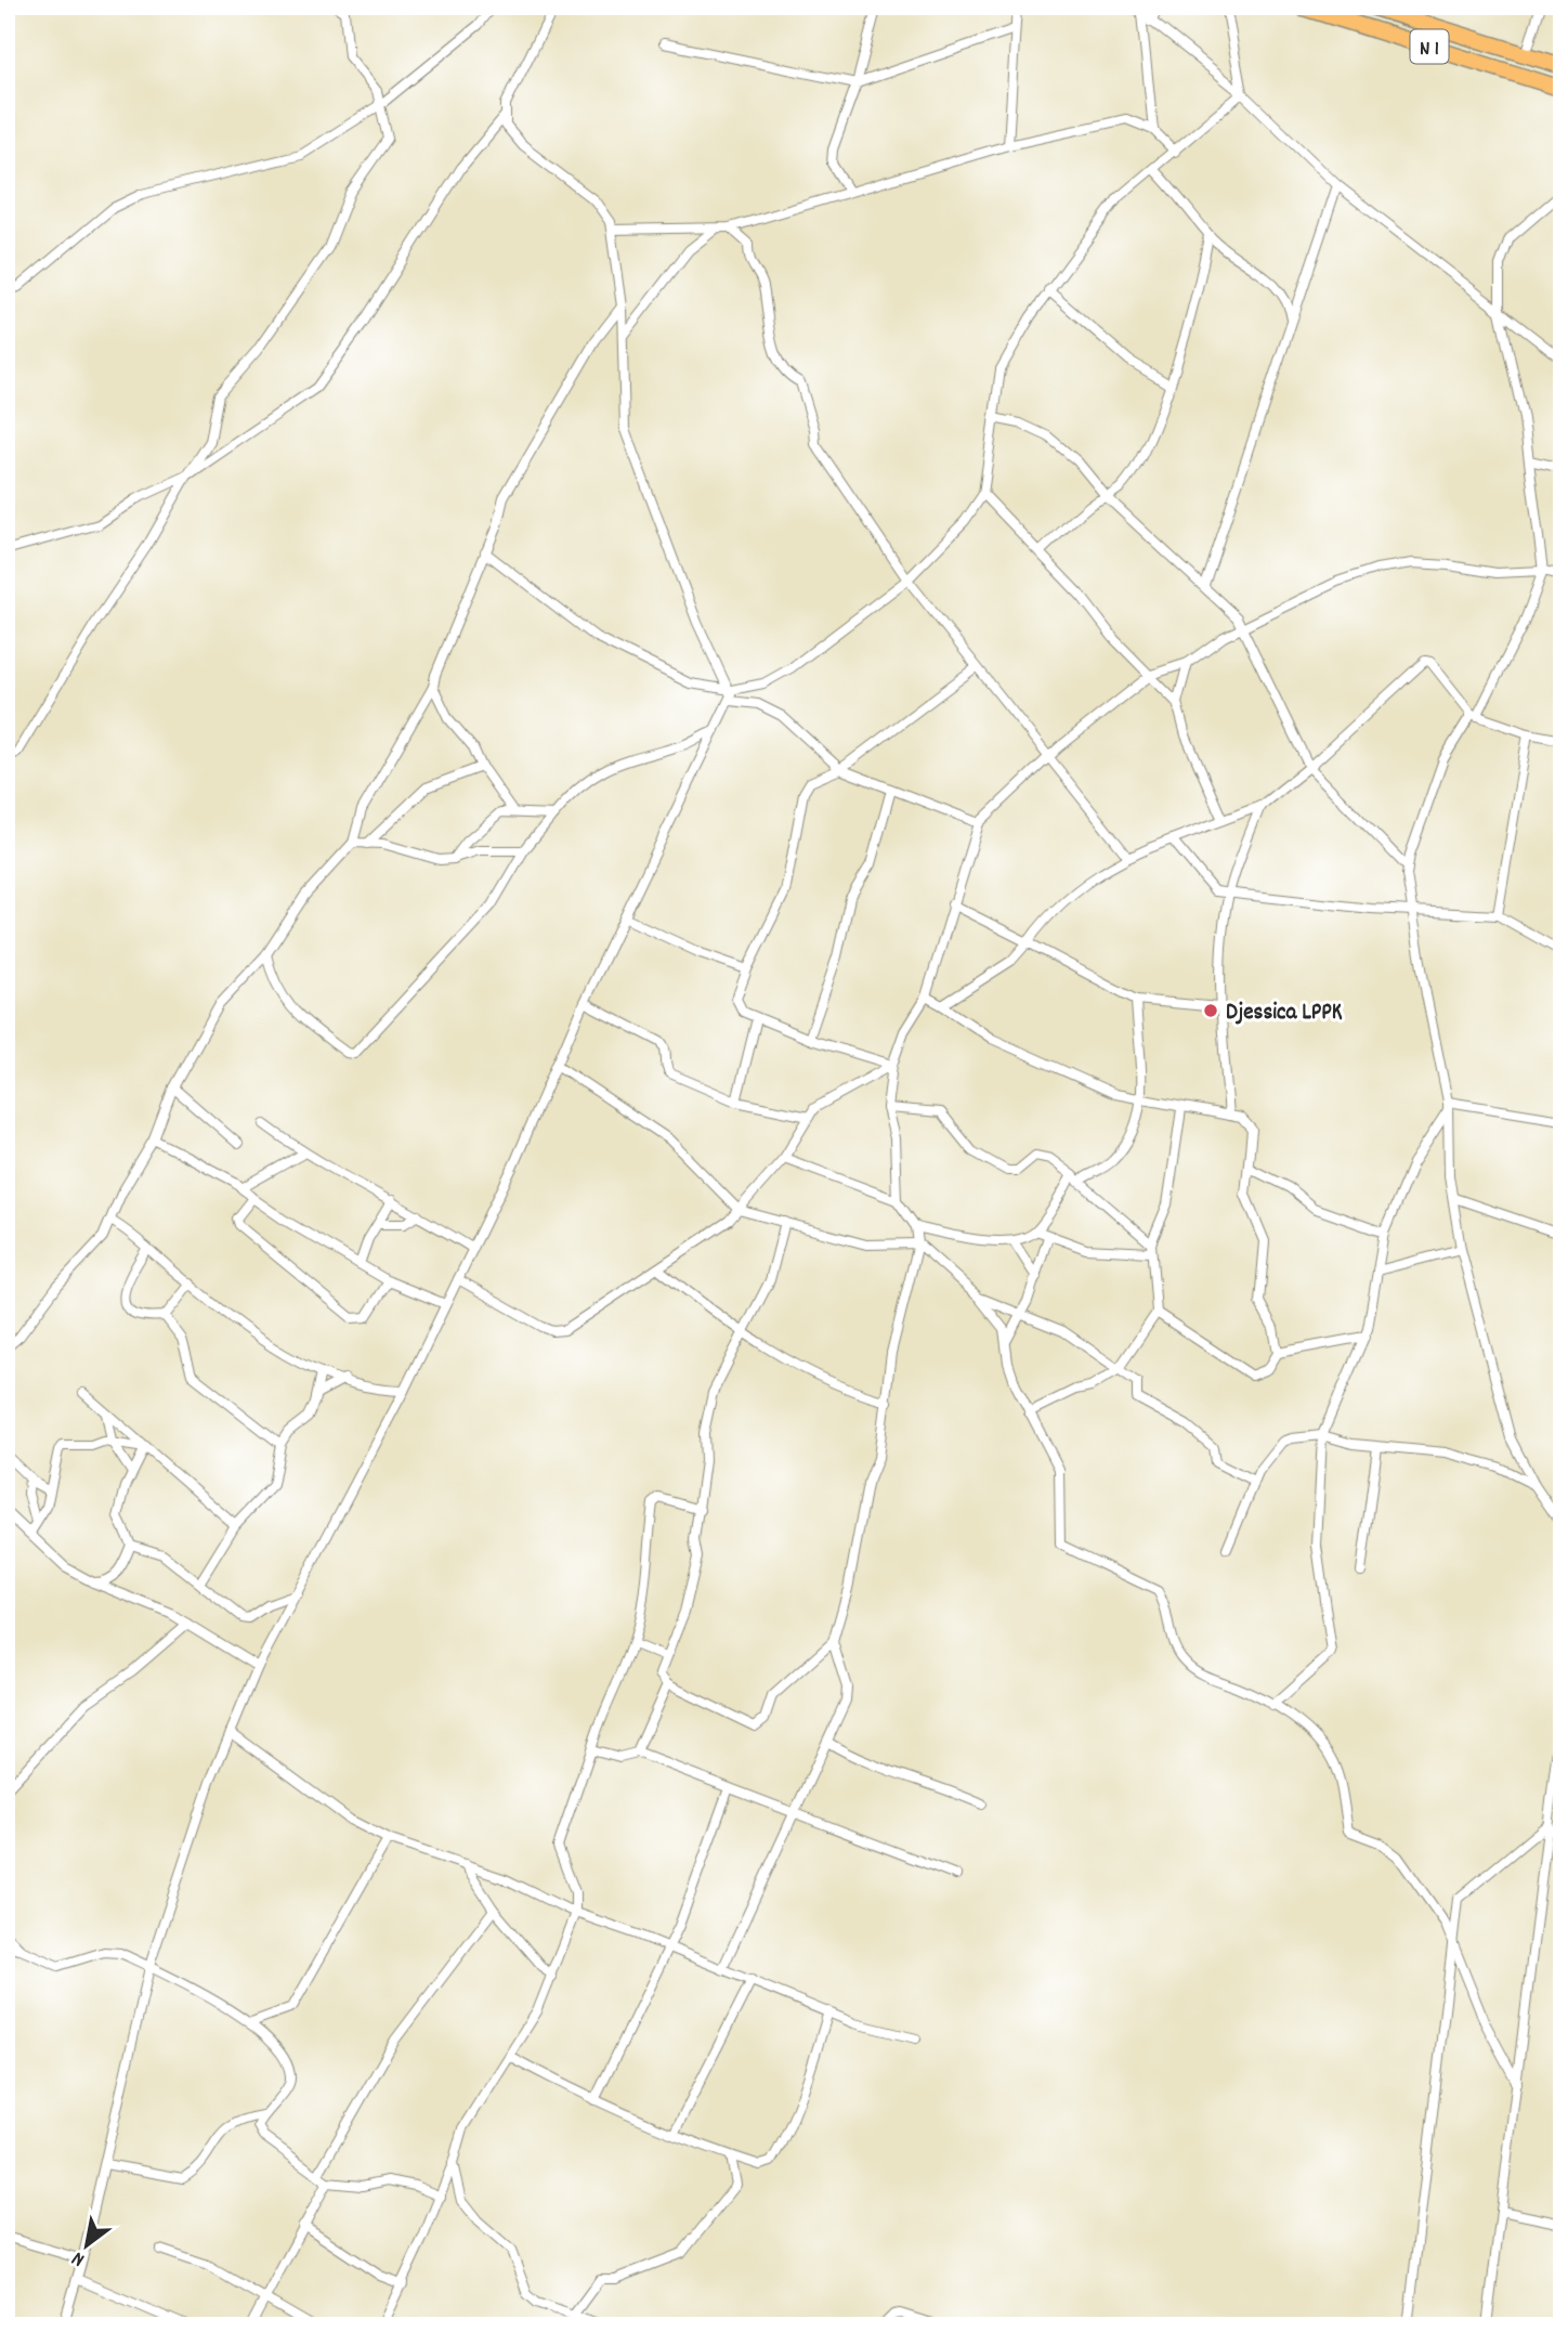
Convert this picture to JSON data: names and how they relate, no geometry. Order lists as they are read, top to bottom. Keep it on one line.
{"streets":{"highway":["N 1"]},"places":["Djessica LPPK"],"north":"bottom left"}
